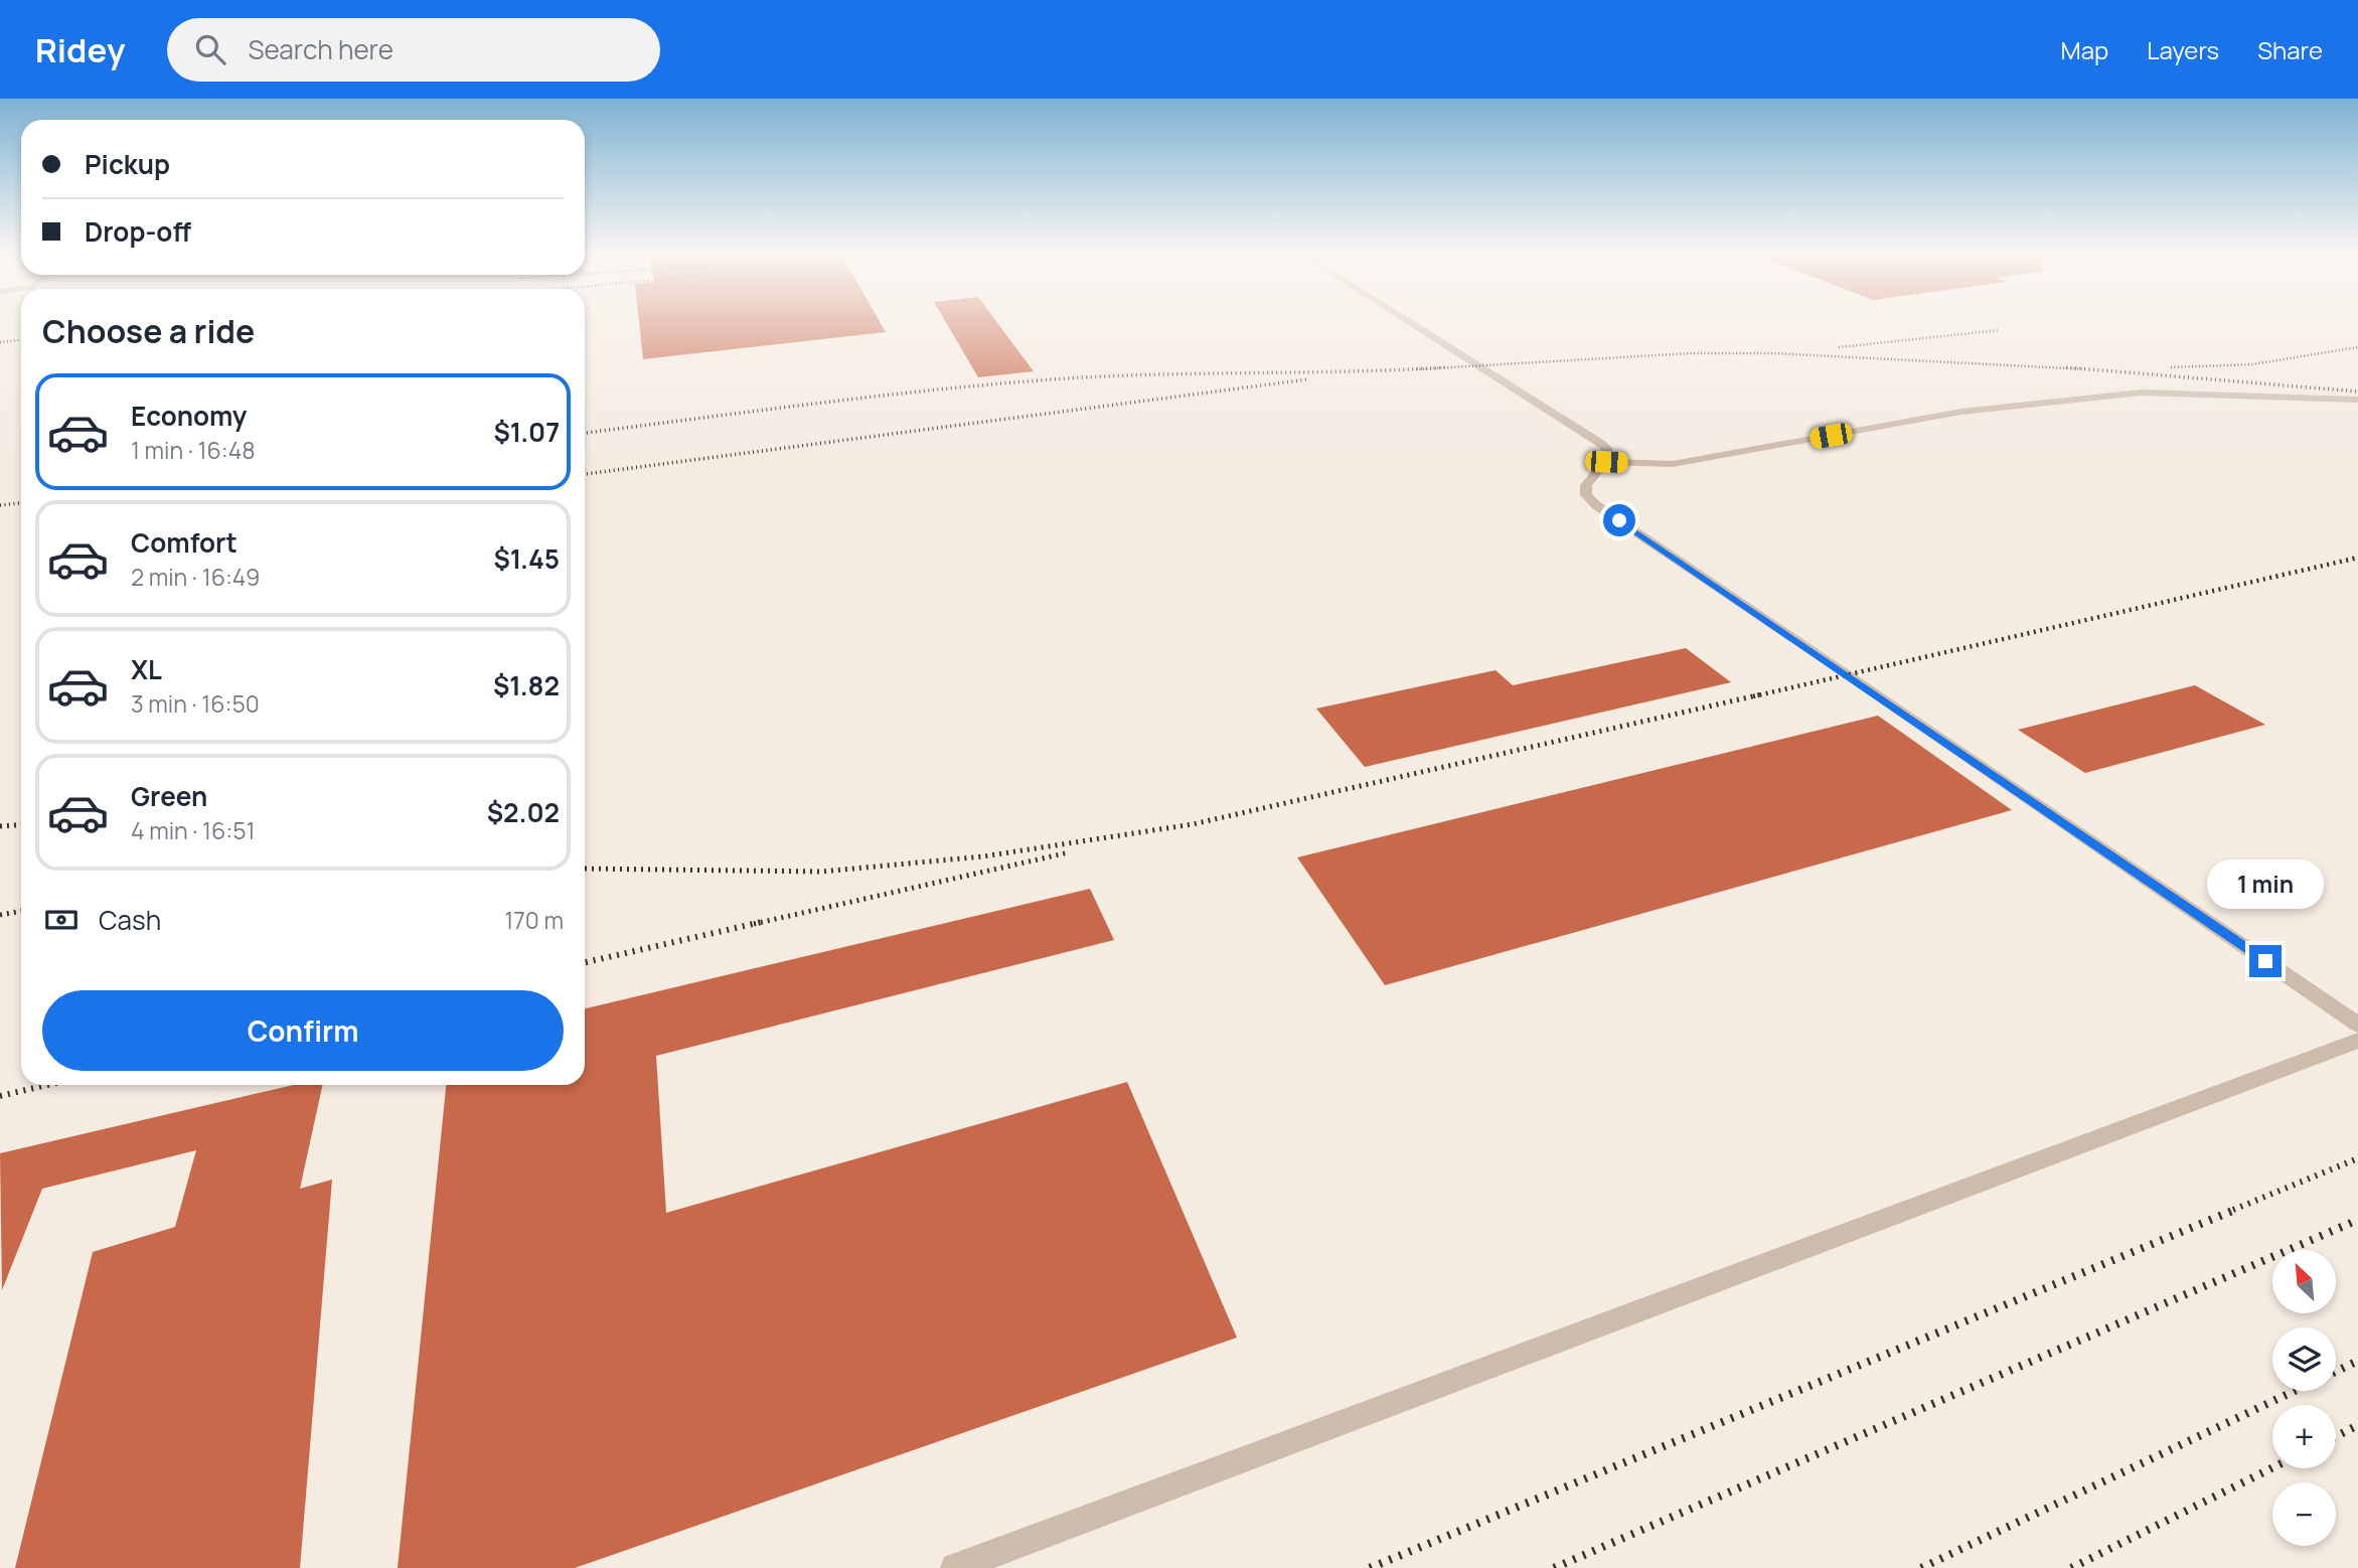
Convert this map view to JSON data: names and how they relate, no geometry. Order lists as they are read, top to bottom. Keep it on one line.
{"north":"top left","page":{"header":"Ridey","search":"Search here","nav":["Map","Layers","Share"],"banner":["Pickup","Drop-off"],"heading":"Choose a ride","list":[{"name":"Economy","note":"1 min · 16:48","value":"$1.07"},{"name":"Comfort","note":"2 min · 16:49","value":"$1.45"},{"name":"XL","note":"3 min · 16:50","value":"$1.82"},{"name":"Green","note":"4 min · 16:51","value":"$2.02"}],"bubble":"1 min","pay":["Cash","170 m"],"buttons":"Confirm","map_buttons":["+","−"]}}
